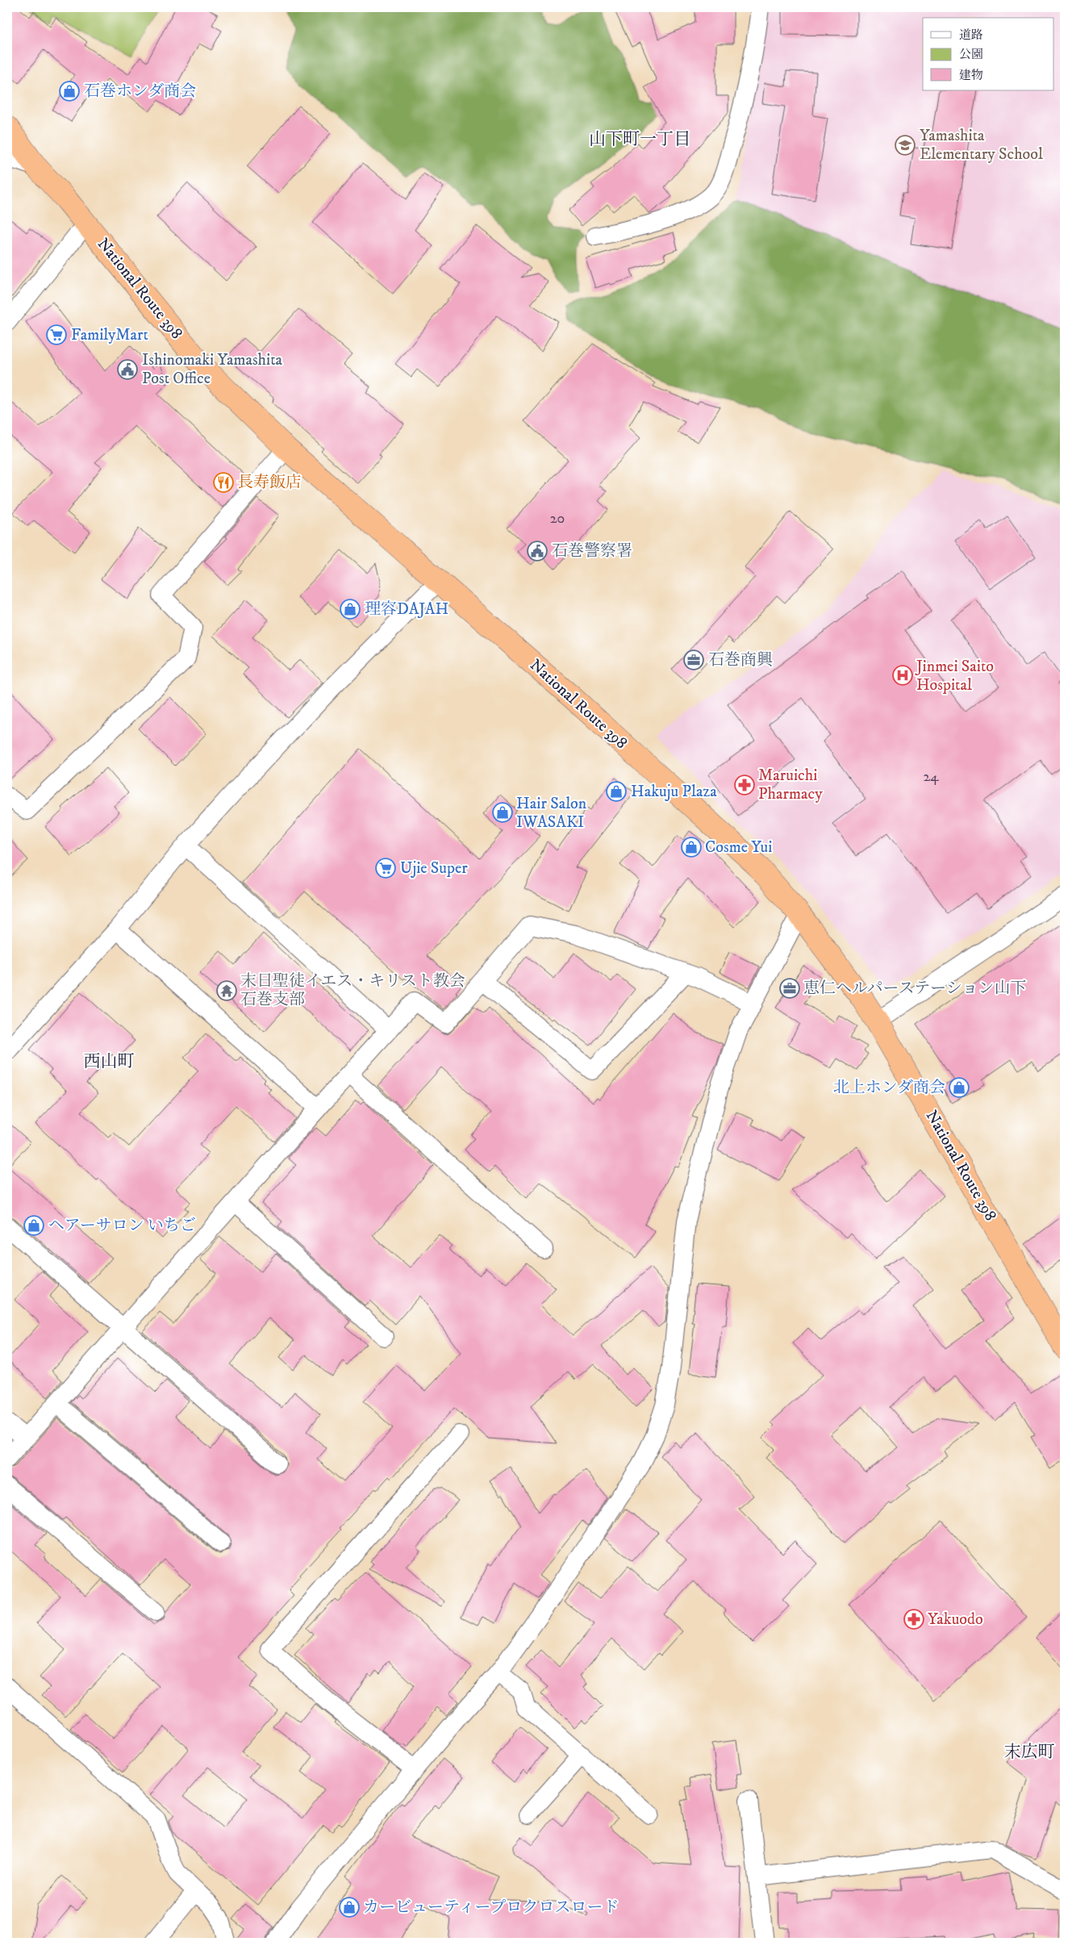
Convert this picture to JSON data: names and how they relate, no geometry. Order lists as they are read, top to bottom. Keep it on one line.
{"streets":{"highway":["National Route 398"]},"districts":["山下町一丁目","西山町","末広町"],"places":{"shop":["石巻ホンダ商会","理容DAJAH","Hakuju Plaza","Hair Salon IWASAKI","Cosme Yui","北上ホンダ商会","ヘアーサロン いちご","カービューティープロクロスロード"],"school or university":["Yamashita Elementary School"],"supermarket":["FamilyMart","Ujie Super"],"public building":["Ishinomaki Yamashita Post Office","石巻警察署"],"restaurant":["長寿飯店"],"office":["石巻商興","恵仁ヘルパーステーション山下"],"hospital":["Jinmei Saito Hospital"],"pharmacy":["Maruichi Pharmacy","Yakuodo"],"temple":["末日聖徒イエス・キリスト教会 石巻支部"]},"house_numbers":["20","24"],"legend":["道路","公園","建物"]}
